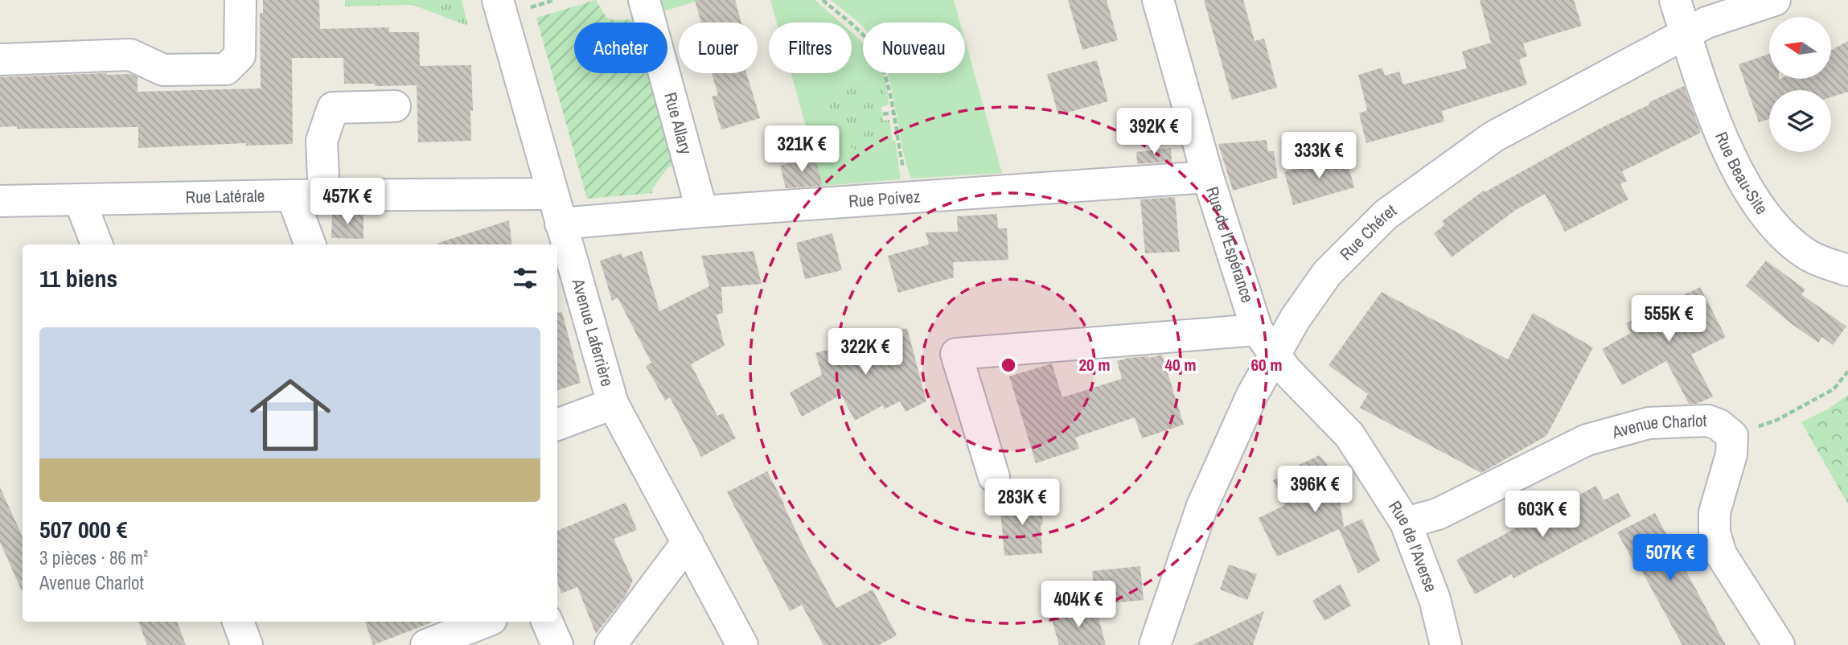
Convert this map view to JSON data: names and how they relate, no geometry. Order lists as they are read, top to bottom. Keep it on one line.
{"streets":{"street":["Rue Allary","Rue Beau-Site","Rue Latérale","Rue Poivez","Rue Chéret","Rue de l'Espérance","Avenue Laferrière","Avenue Charlot","Rue de l'Averse"]},"crossings":[["Rue Allary","Rue Poivez"],["Rue Beau-Site","Rue Chéret"],["Rue Latérale","Avenue Laferrière"],["Rue Poivez","Rue de l'Espérance"],["Rue Poivez","Avenue Laferrière"],["Rue Chéret","Rue de l'Espérance"],["Rue Chéret","Rue de l'Averse"],["Rue de l'Espérance","Rue de l'Averse"],["Avenue Charlot","Rue de l'Averse"]],"north":"left","page":{"chip":["Acheter","Louer","Filtres","Nouveau"],"price":["392K €","321K €","333K €","457K €","555K €","322K €","396K €","283K €","603K €","507K €","404K €"],"heading":"11 biens","list":[{"name":"507 000 €","note":"3 pièces · 86 m² · Avenue Charlot"}]},"rings":["20 m","40 m","60 m"]}
